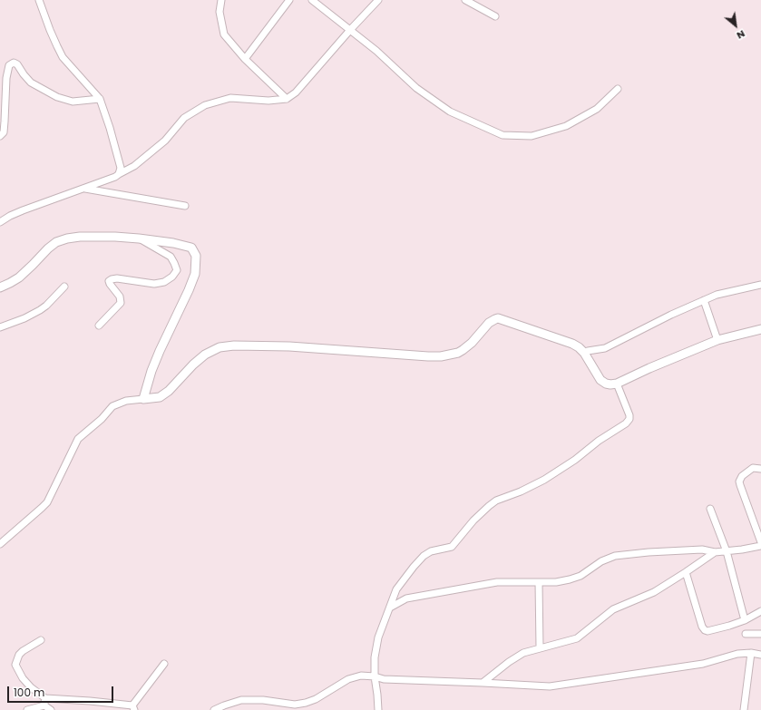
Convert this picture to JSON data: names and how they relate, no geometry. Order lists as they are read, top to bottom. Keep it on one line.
{"scale_bar":"100 m","north":"bottom right"}
